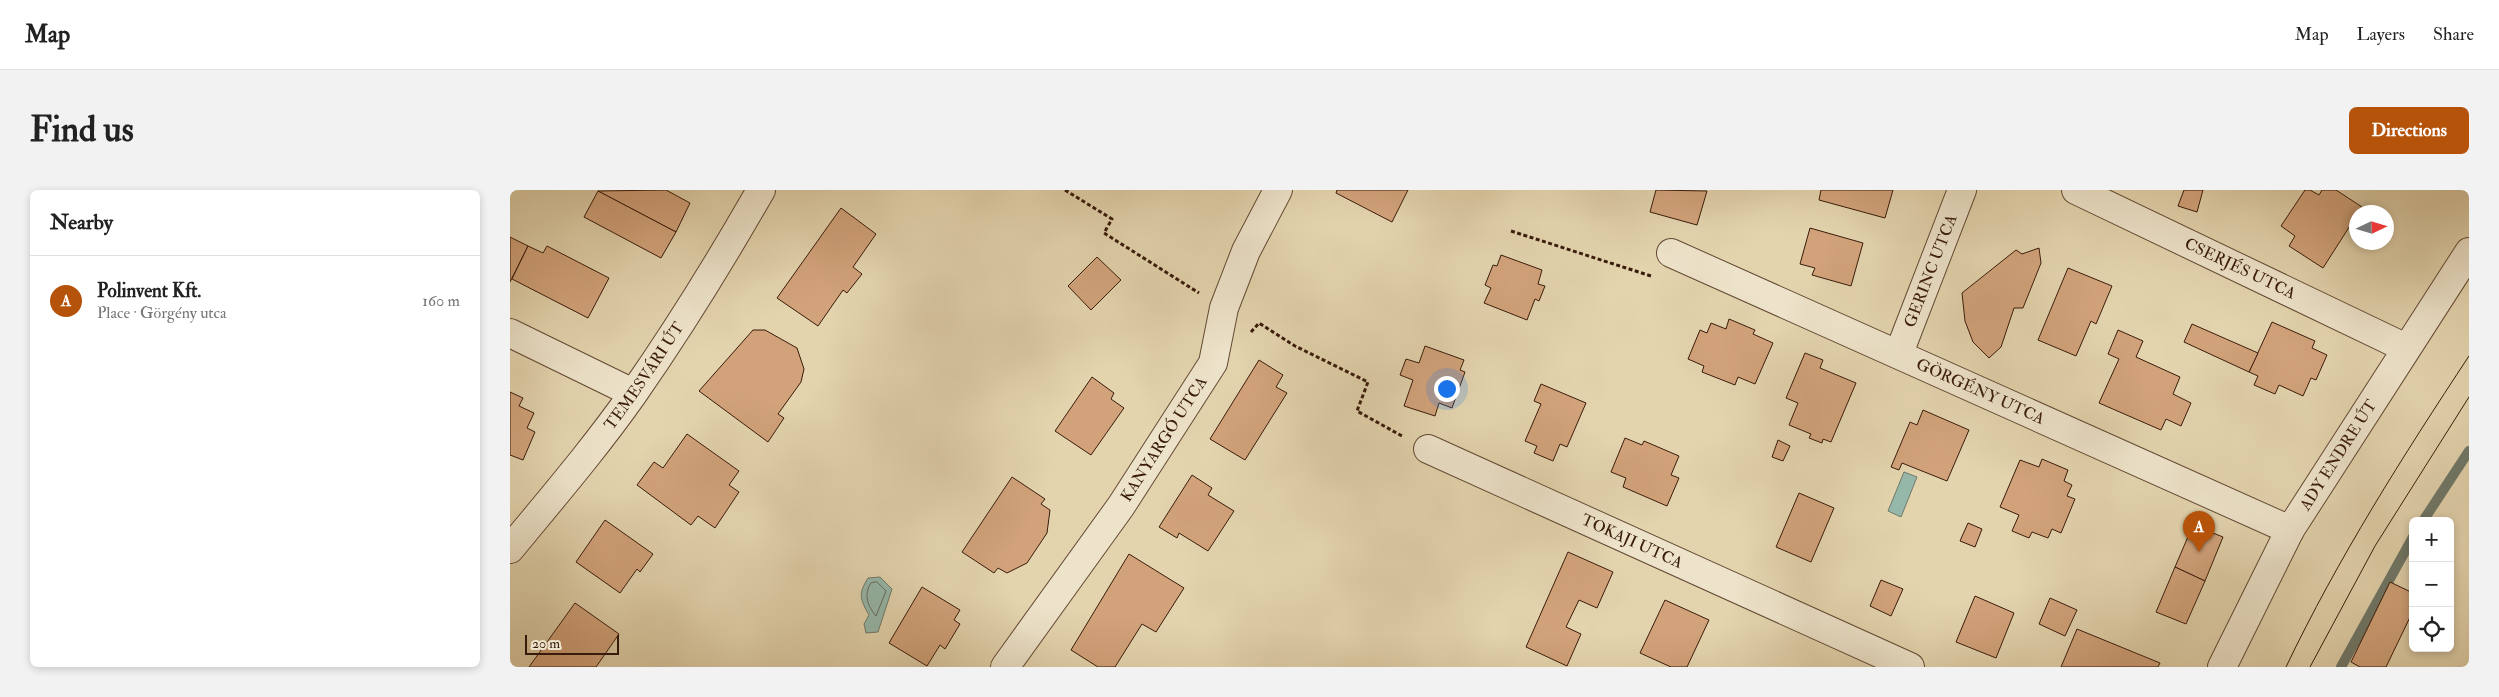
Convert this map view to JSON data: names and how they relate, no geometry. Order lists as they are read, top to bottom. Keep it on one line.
{"streets":{"street":["CSERJÉS UTCA","GERINC UTCA","TEMESVÁRI ÚT","GÖRGÉNY UTCA","KANYARGÓ UTCA","ADY ENDRE ÚT","TOKAJI UTCA"]},"crossings":[["CSERJÉS UTCA","ADY ENDRE ÚT"],["GERINC UTCA","GÖRGÉNY UTCA"],["GÖRGÉNY UTCA","ADY ENDRE ÚT"]],"scale_bar":"20 m","north":"right","page":{"header":"Map","nav":["Map","Layers","Share"],"buttons":"Directions","title":"Find us","heading":"Nearby","list":[{"mark":"A","name":"Polinvent Kft.","note":"Place · Görgény utca","value":"160 m"}],"pins":"A","map_buttons":["+","−"],"scale":"20 m"}}
